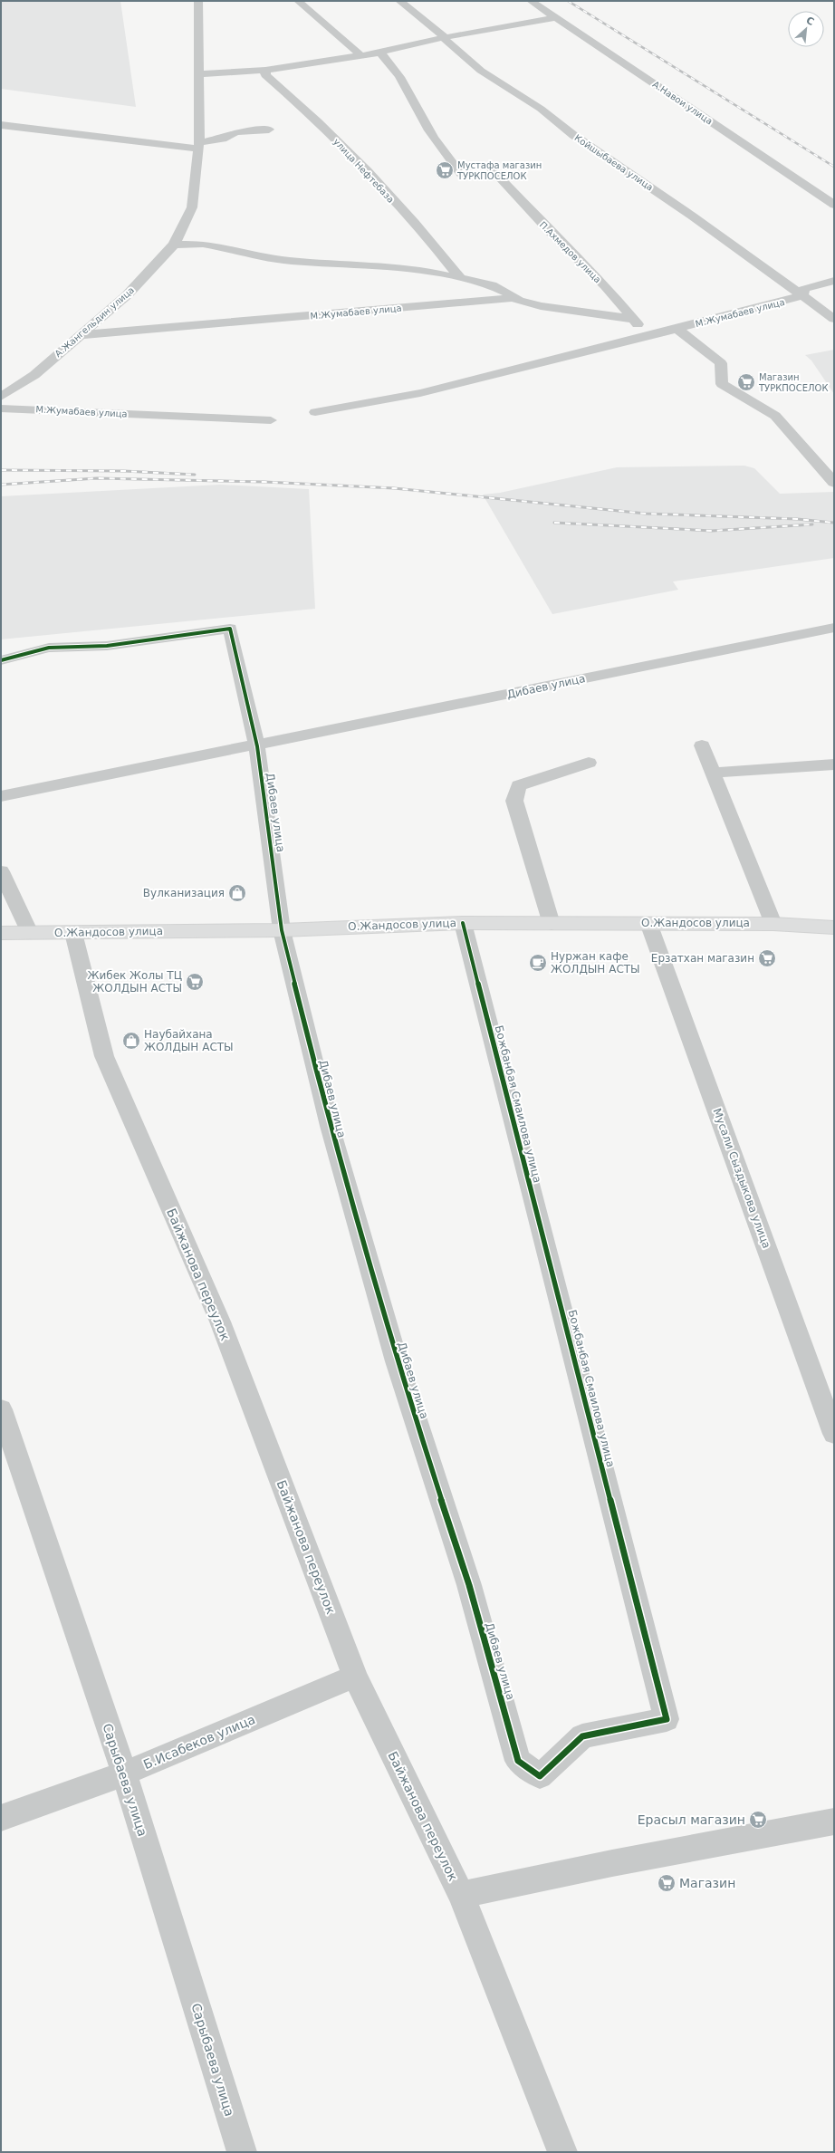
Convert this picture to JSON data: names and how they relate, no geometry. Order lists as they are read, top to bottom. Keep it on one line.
{"streets":{"main road":["О.Жандосов улица"],"street":["А.Навои улица","Койшыбаева улица","улица Нефтебаза","П.Ахмедов улица","М.Жумабаев улица","А.Жангельдин улица","Дибаев улица","Божбанбая Смаилова улица","Мусали Сыздыкова улица","Байжанова переулок","Б.Исабеков улица","Сарыбаева улица"]},"crossings":[["Койшыбаева улица","М.Жумабаев улица"],["П.Ахмедов улица","М.Жумабаев улица"],["М.Жумабаев улица","А.Жангельдин улица"],["Дибаев улица","О.Жандосов улица"],["Дибаев улица","Божбанбая Смаилова улица"],["О.Жандосов улица","Божбанбая Смаилова улица"],["О.Жандосов улица","Мусали Сыздыкова улица"],["О.Жандосов улица","Байжанова переулок"],["Байжанова переулок","Б.Исабеков улица"],["Б.Исабеков улица","Сарыбаева улица"]],"places":{"supermarket":["Мустафа магазин ТУРКПОСЕЛОК","Магазин ТУРКПОСЕЛОК","Ерзатхан магазин","Жибек Жолы ТЦ ЖОЛДЫН АСТЫ","Ерасыл магазин","Магазин"],"shop":["Вулканизация","Наубайхана ЖОЛДЫН АСТЫ"],"cafe":["Нуржан кафе ЖОЛДЫН АСТЫ"]},"north":"top right"}
